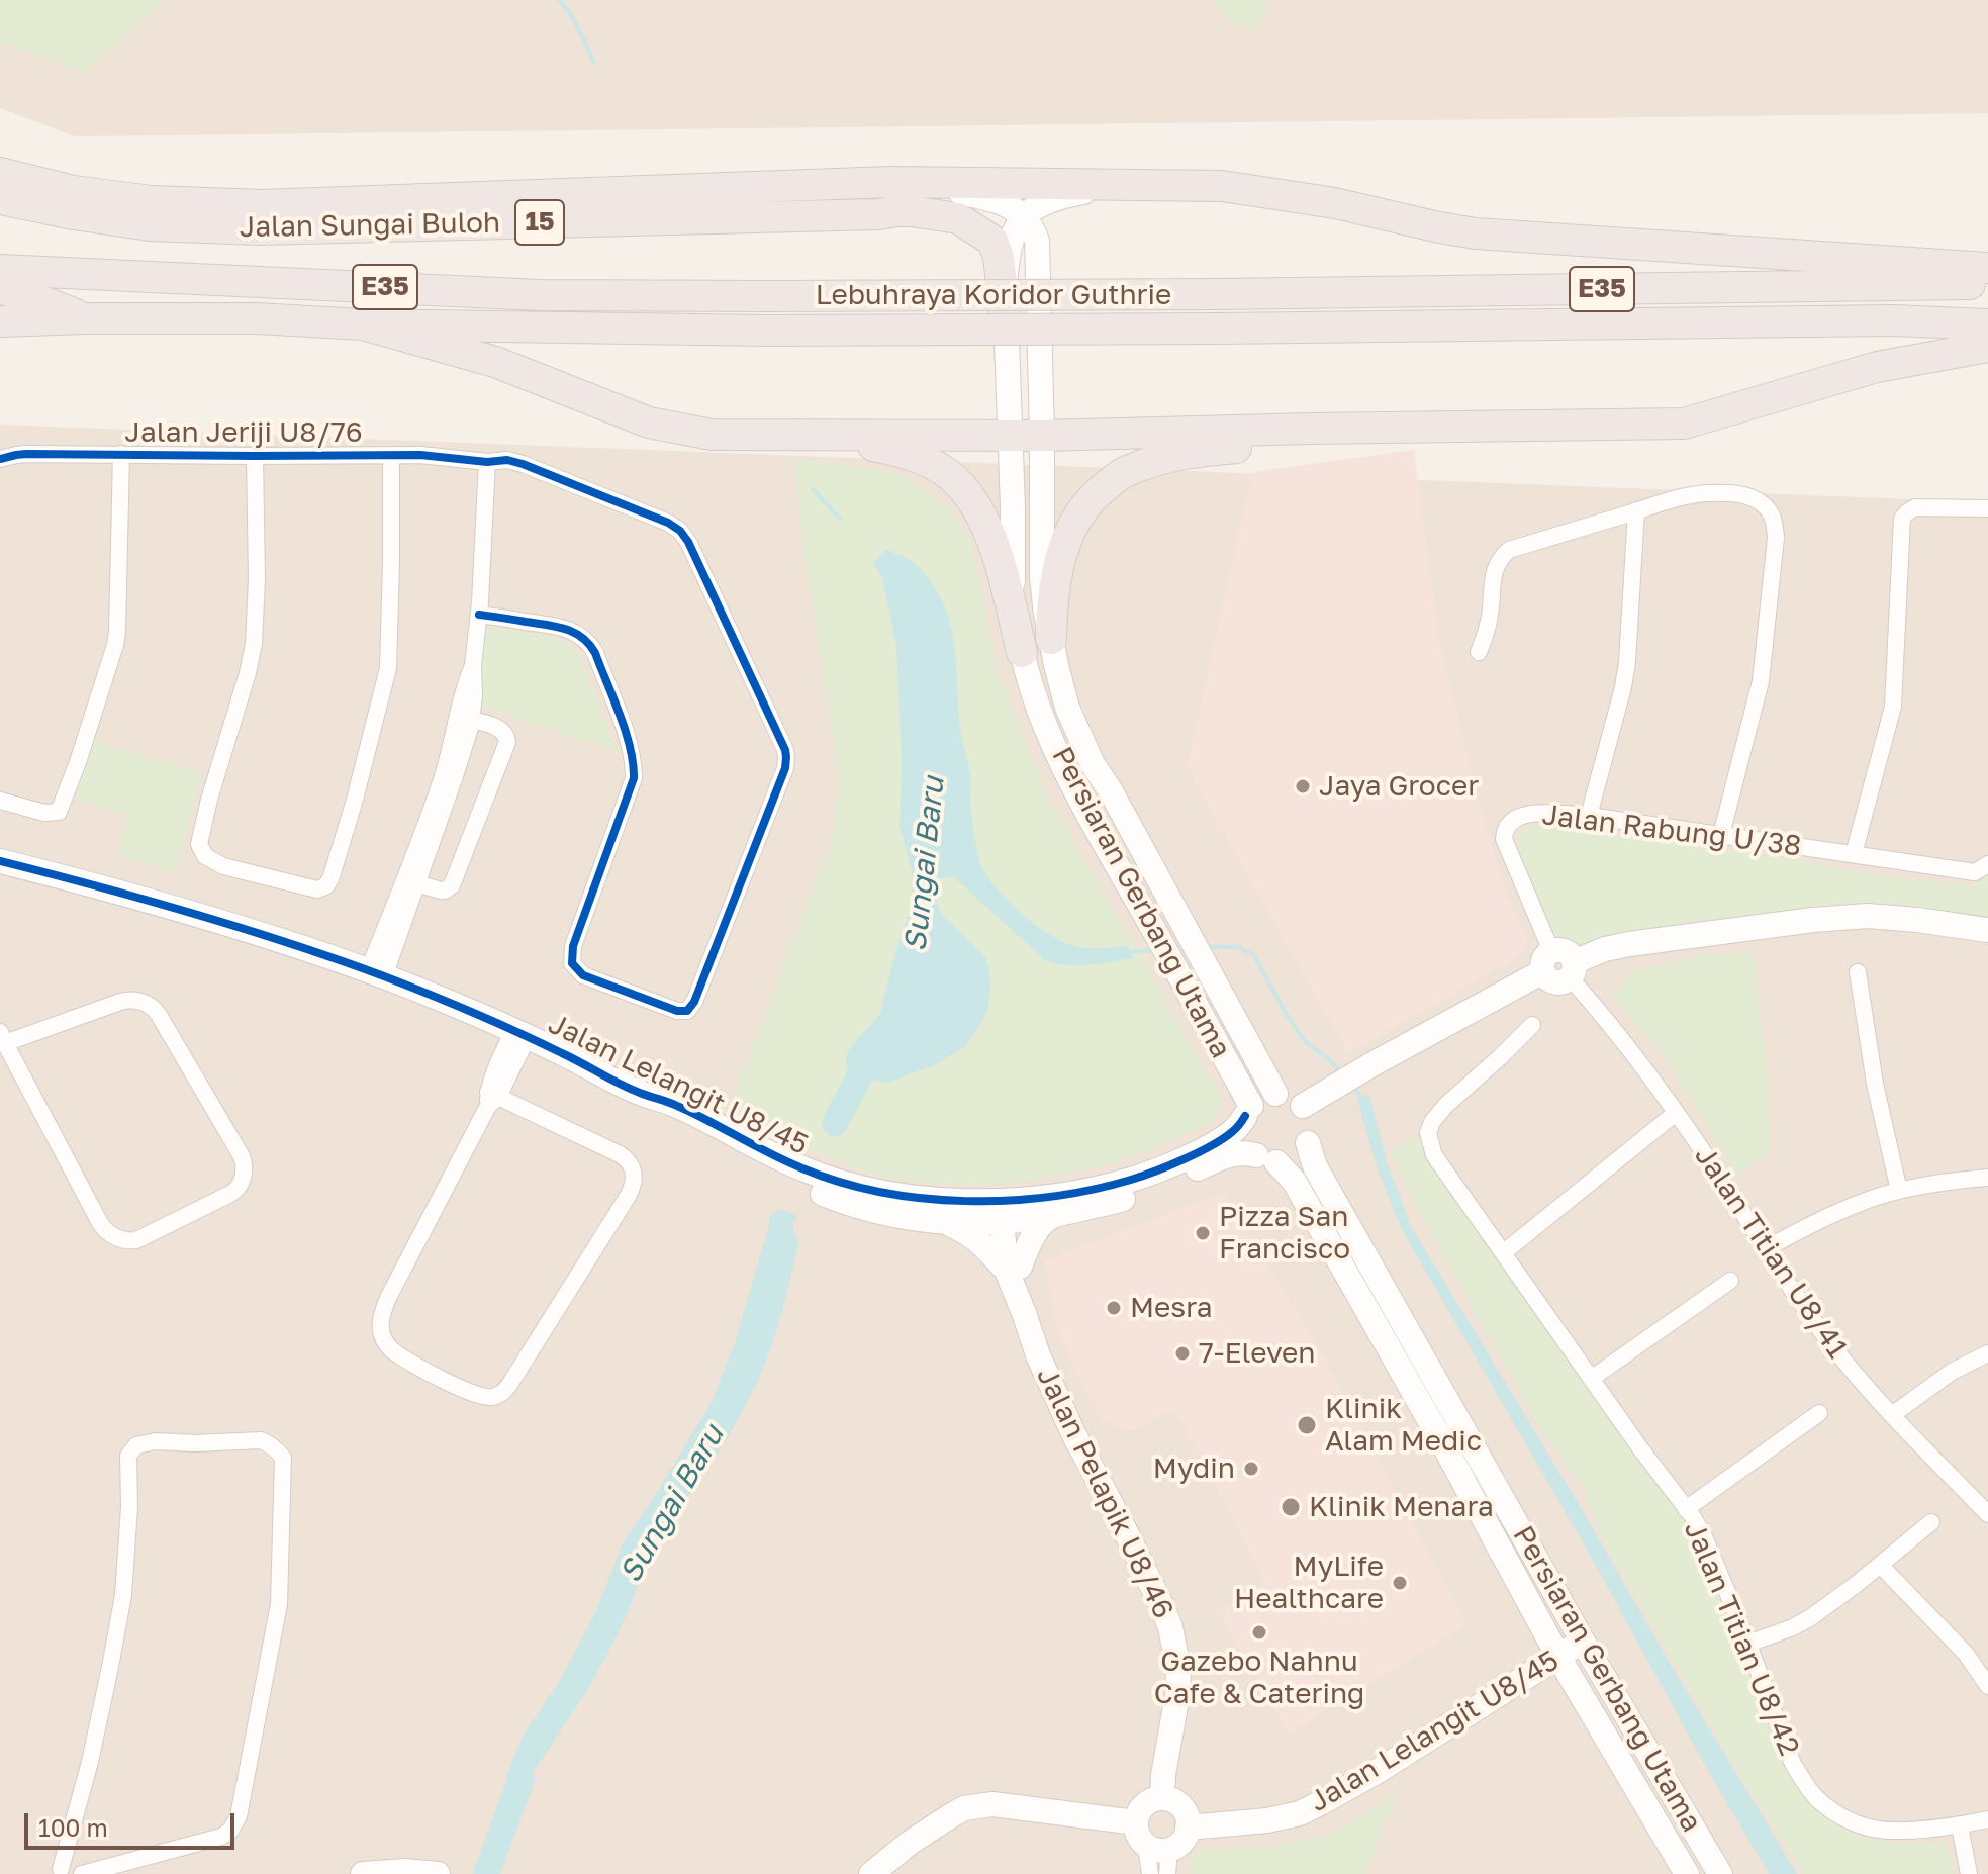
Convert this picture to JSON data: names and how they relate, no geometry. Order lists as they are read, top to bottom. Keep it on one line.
{"streets":{"highway":["15","Jalan Sungai Buloh","E35","Lebuhraya Koridor Guthrie"],"street":["Jalan Jeriji U8/76","Jalan Rabung U/38","Persiaran Gerbang Utama","Jalan Lelangit U8/45","Jalan Titian U8/41","Jalan Pelapik U8/46","Jalan Titian U8/42"]},"crossings":[["Jalan Sungai Buloh","Persiaran Gerbang Utama"],["Jalan Rabung U/38","Jalan Titian U8/41"],["Persiaran Gerbang Utama","Jalan Lelangit U8/45"],["Jalan Lelangit U8/45","Jalan Pelapik U8/46"]],"water":["Sungai Baru"],"places":["Jaya Grocer","Pizza San Francisco","Mesra","7-Eleven","Klinik Alam Medic","Mydin","Klinik Menara","MyLife Healthcare","Gazebo Nahnu Cafe & Catering"],"scale_bar":"100 m"}
